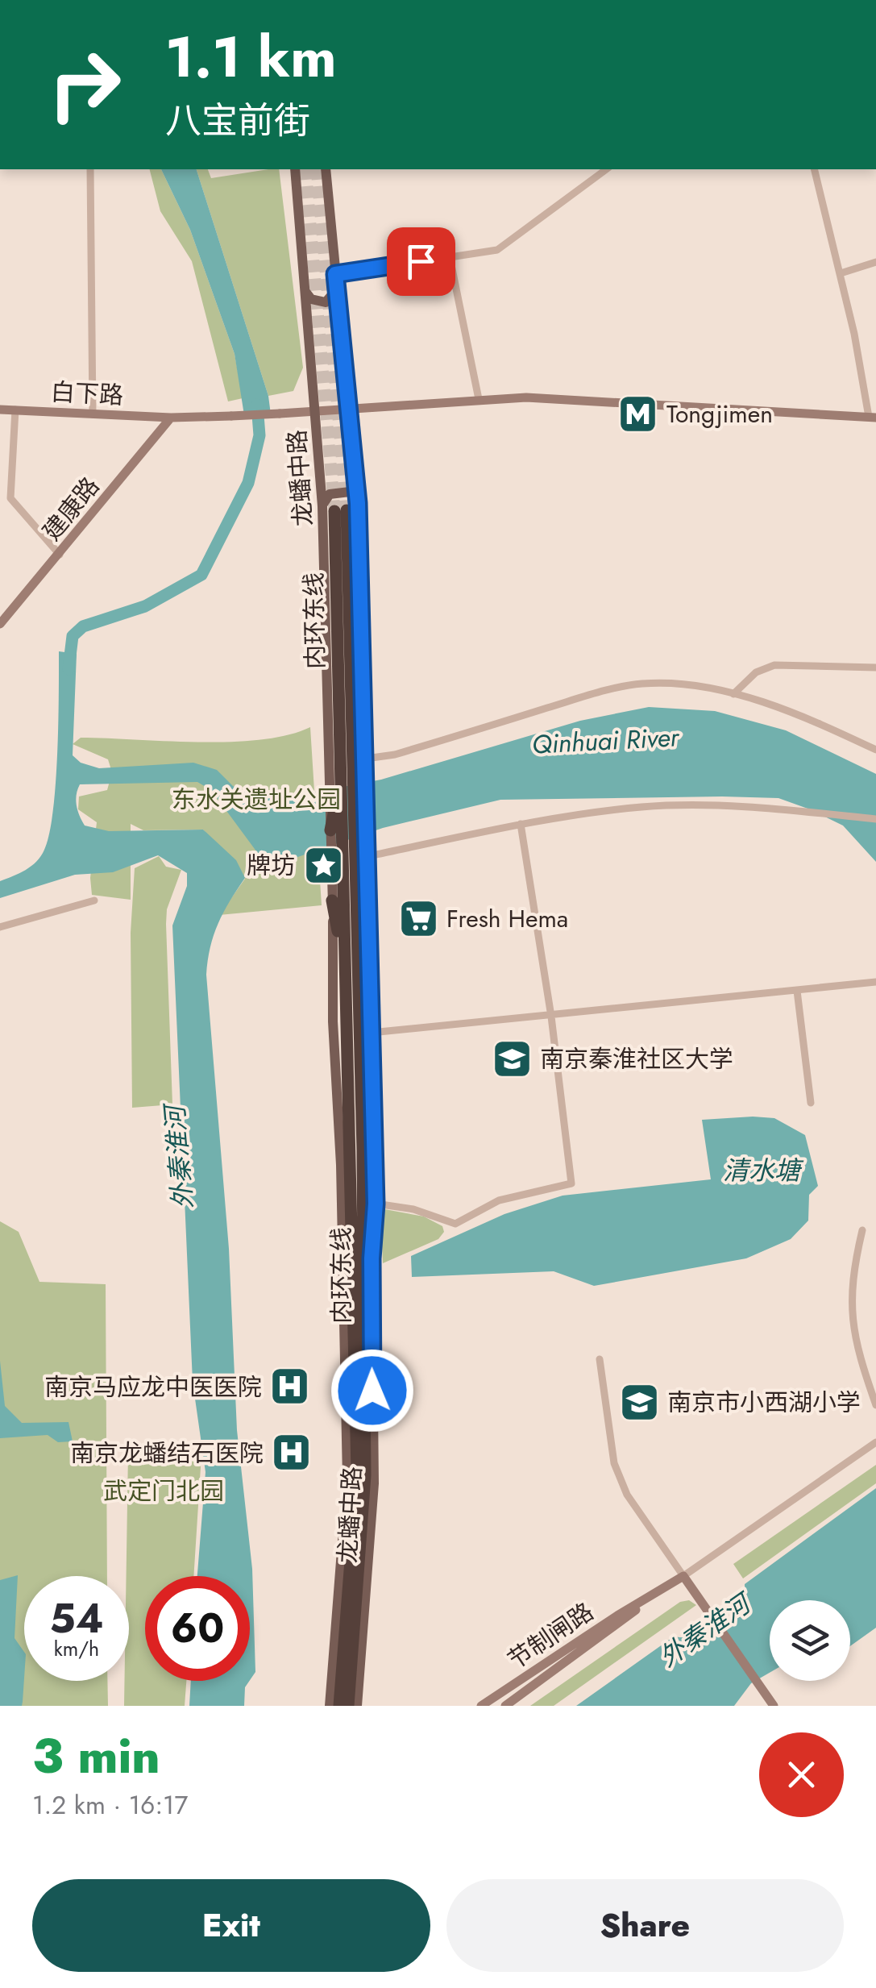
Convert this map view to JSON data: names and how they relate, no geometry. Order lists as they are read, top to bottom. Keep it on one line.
{"streets":{"highway":["内环东线"],"main road":["白下路","龙蟠中路","建康路","节制闸路"]},"crossings":[["白下路","龙蟠中路"],["白下路","建康路"],["龙蟠中路","内环东线"]],"water":["Qinhuai River","外秦淮河","清水塘"],"parks":["东水关遗址公园","武定门北园"],"places":{"metro station":["Tongjimen"],"place":["牌坊"],"supermarket":["Fresh Hema"],"school or university":["南京秦淮社区大学","南京市小西湖小学"],"hospital":["南京马应龙中医医院","南京龙蟠结石医院"]},"page":{"turn":["1.1 km","八宝前街"],"speed":"54 km/h","limit":"60","heading":["3 min","1.2 km · 16:17"],"buttons":["Exit","Share"]}}
